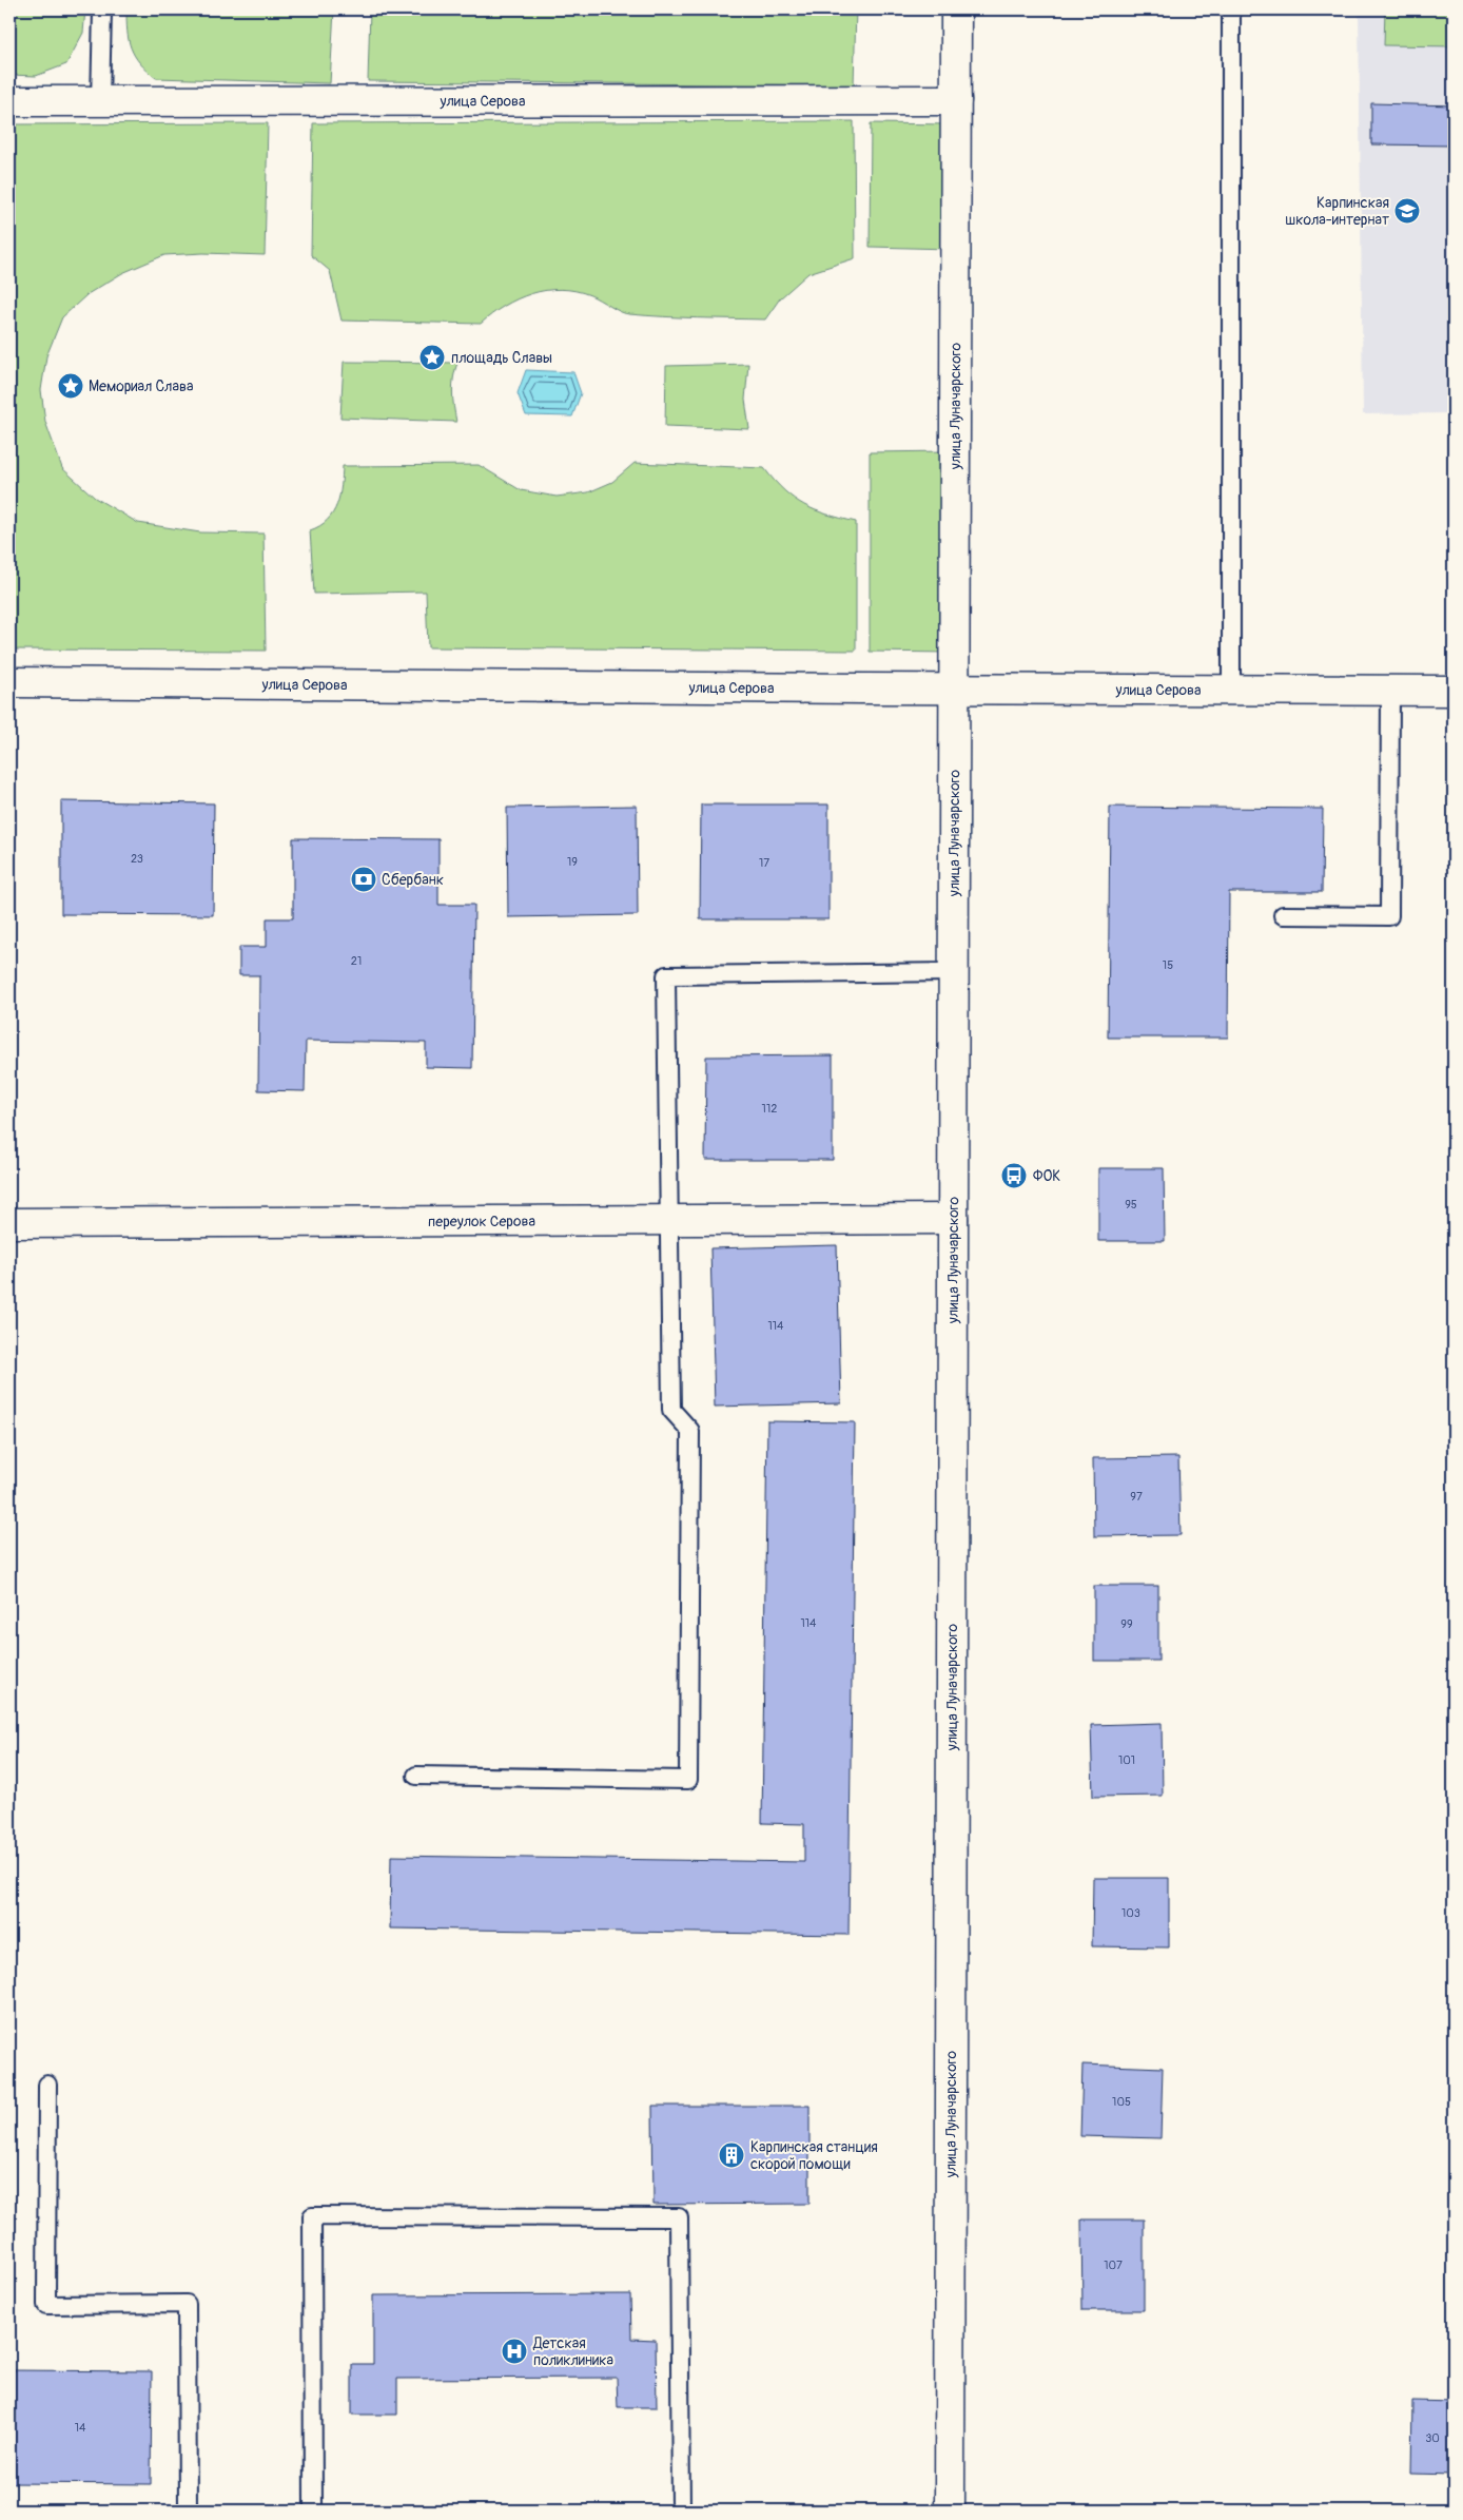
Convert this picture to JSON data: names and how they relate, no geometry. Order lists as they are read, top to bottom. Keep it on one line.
{"streets":{"street":["улица Серова","улица Луначарского","переулок Серова"]},"crossings":[["улица Серова","улица Луначарского"],["улица Луначарского","переулок Серова"]],"places":{"school or university":["Карпинская школа-интернат"],"place":["площадь Славы","Мемориал Слава"],"bank":["Сбербанк"],"bus stop":["ФОК"],"building":["Карпинская станция скорой помощи"],"hospital":["Детская поликлиника"]},"house_numbers":["23","19","17","21","15","112","95","114","97","114","99","101","103","105","107","14","30"]}
